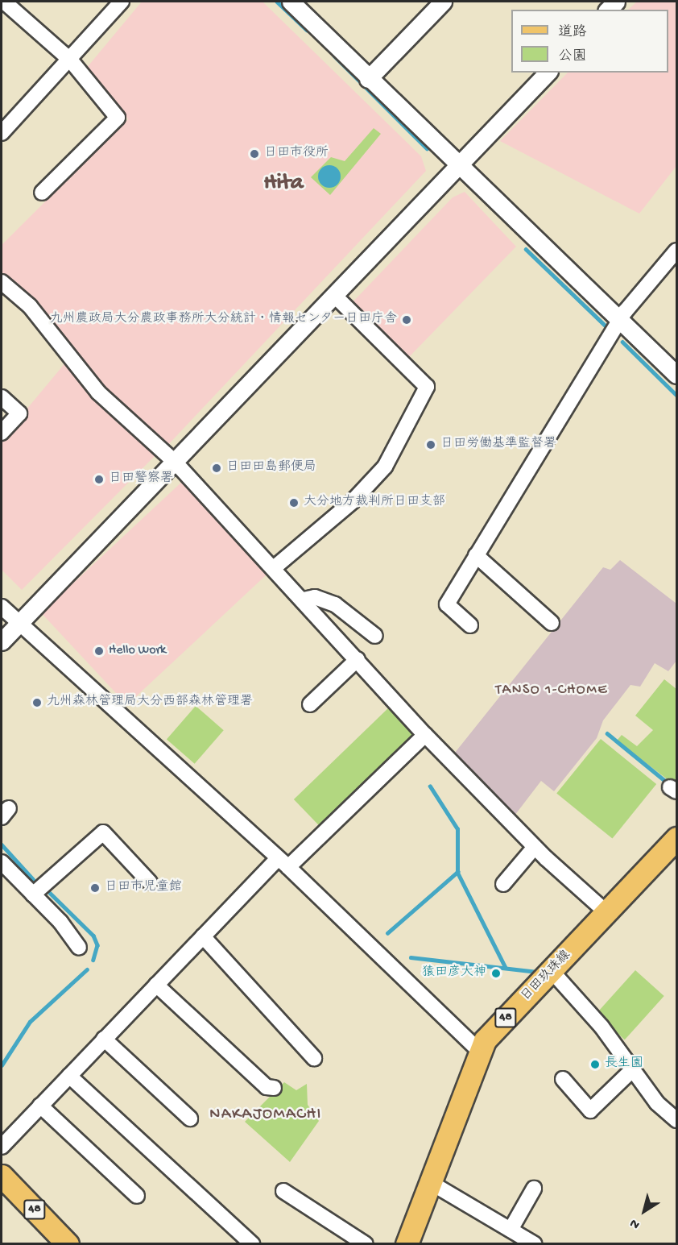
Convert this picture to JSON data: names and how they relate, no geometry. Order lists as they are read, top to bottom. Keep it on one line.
{"streets":{"main road":["日田玖珠線","48"]},"districts":["Hita","TANSO 1-CHOME","NAKAJOMACHI"],"places":["日田市役所","九州農政局大分農政事務所大分統計・情報センター日田庁舎","日田労働基準監督署","日田田島郵便局","日田警察署","大分地方裁判所日田支部","Hello Work","九州森林管理局大分西部森林管理署","日田市児童館","猿田彦大神","長生園"],"legend":["道路","公園"],"north":"bottom left"}
